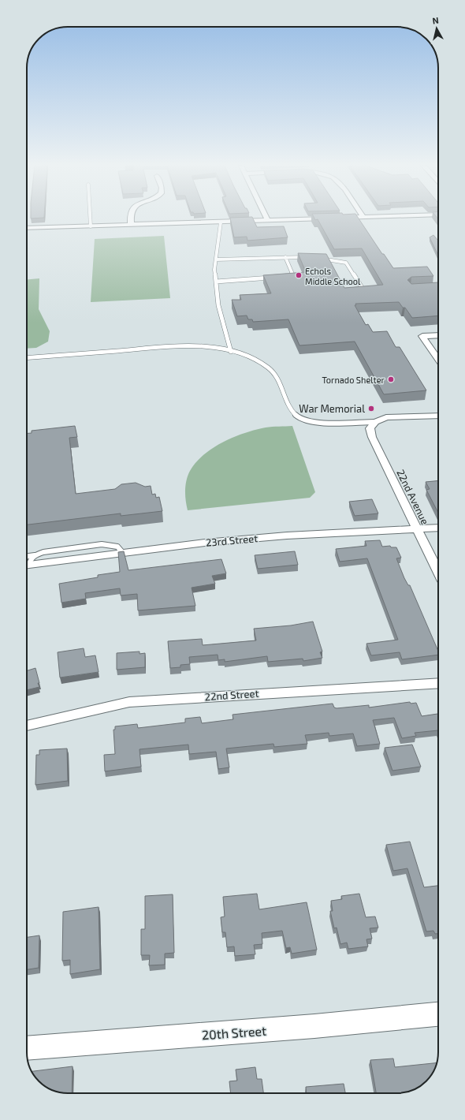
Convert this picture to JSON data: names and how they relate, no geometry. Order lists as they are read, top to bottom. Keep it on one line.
{"streets":{"street":["22nd Avenue","23rd Street","22nd Street","20th Street"]},"crossings":[["22nd Avenue","23rd Street"]],"places":["Echols Middle School","Tornado Shelter","War Memorial"],"north":"top"}
